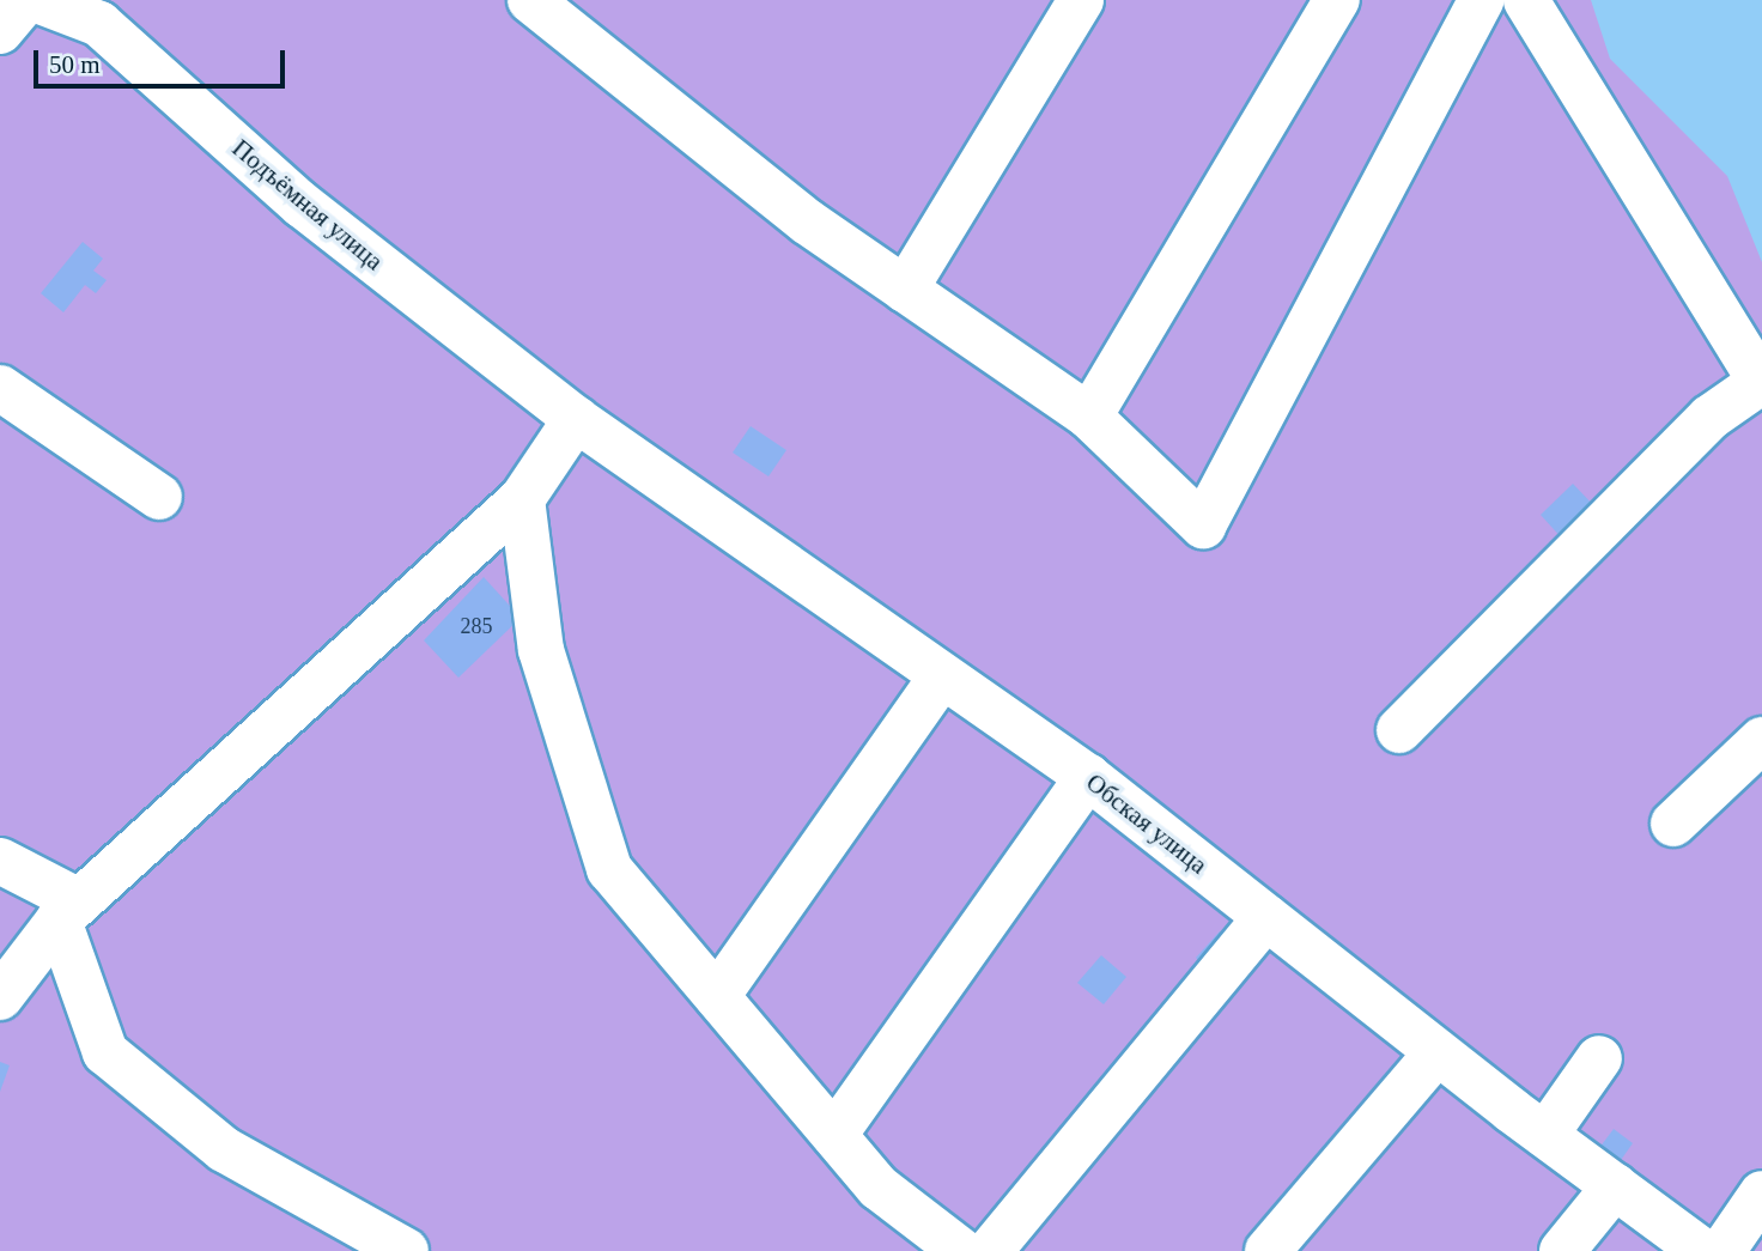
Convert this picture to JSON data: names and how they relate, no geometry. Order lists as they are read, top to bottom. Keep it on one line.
{"streets":{"street":["Подъёмная улица","Обская улица"]},"crossings":[["Подъёмная улица","Обская улица"]],"house_numbers":["285"],"scale_bar":"50 m"}
